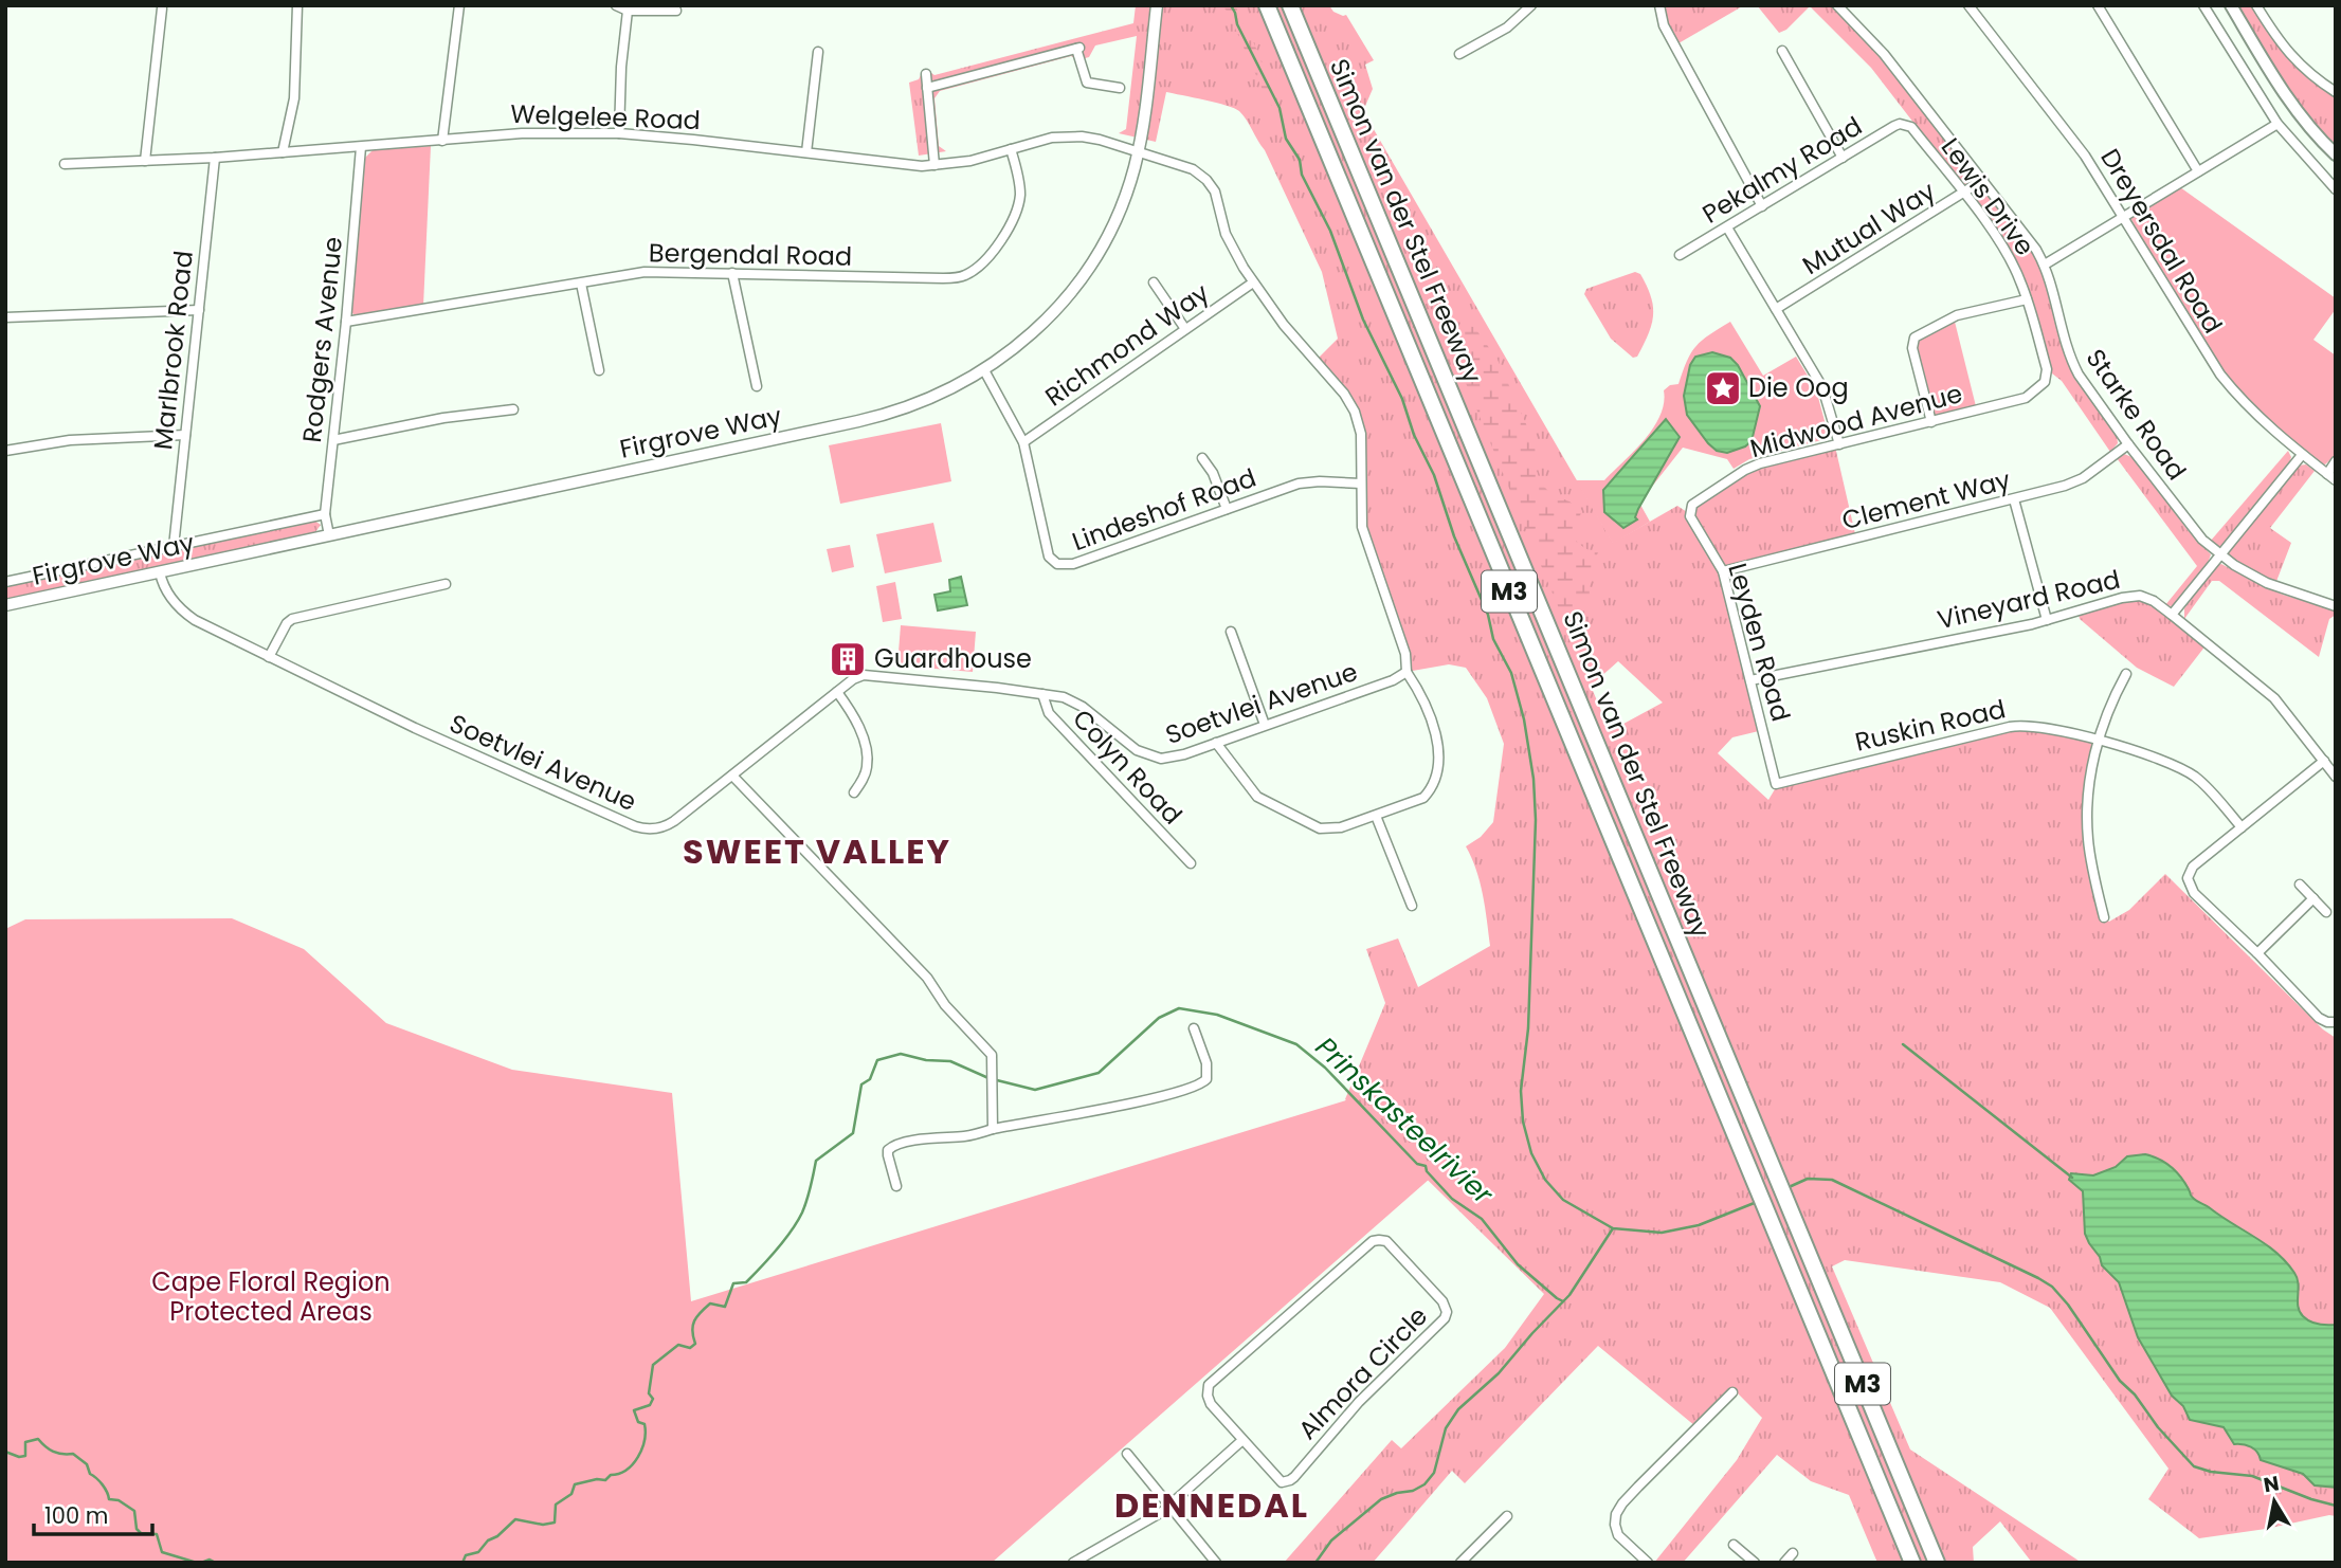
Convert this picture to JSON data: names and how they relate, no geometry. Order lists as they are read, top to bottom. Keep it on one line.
{"streets":{"highway":["Simon van der Stel Freeway","M3"],"street":["Welgelee Road","Pekalmy Road","Lewis Drive","Mutual Way","Dreyersdal Road","Bergendal Road","Rodgers Avenue","Richmond Way","Marlbrook Road","Starke Road","Midwood Avenue","Firgrove Way","Clement Way","Lindeshof Road","Vineyard Road","Leyden Road","Soetvlei Avenue","Ruskin Road","Colyn Road","Almora Circle"]},"crossings":[["Welgelee Road","Bergendal Road"],["Welgelee Road","Rodgers Avenue"],["Welgelee Road","Marlbrook Road"],["Welgelee Road","Firgrove Way"],["Pekalmy Road","Lewis Drive"],["Lewis Drive","Mutual Way"],["Lewis Drive","Midwood Avenue"],["Mutual Way","Starke Road"],["Bergendal Road","Rodgers Avenue"],["Rodgers Avenue","Firgrove Way"],["Richmond Way","Lindeshof Road"],["Starke Road","Clement Way"],["Midwood Avenue","Leyden Road"],["Firgrove Way","Lindeshof Road"],["Firgrove Way","Soetvlei Avenue"],["Clement Way","Leyden Road"],["Vineyard Road","Leyden Road"],["Leyden Road","Ruskin Road"],["Soetvlei Avenue","Colyn Road"]],"districts":["SWEET VALLEY","DENNEDAL"],"water":["Prinskasteelrivier"],"parks":["Cape Floral Region Protected Areas"],"places":{"place":["Die Oog"],"building":["Guardhouse"]},"scale_bar":"100 m","north":"top"}
